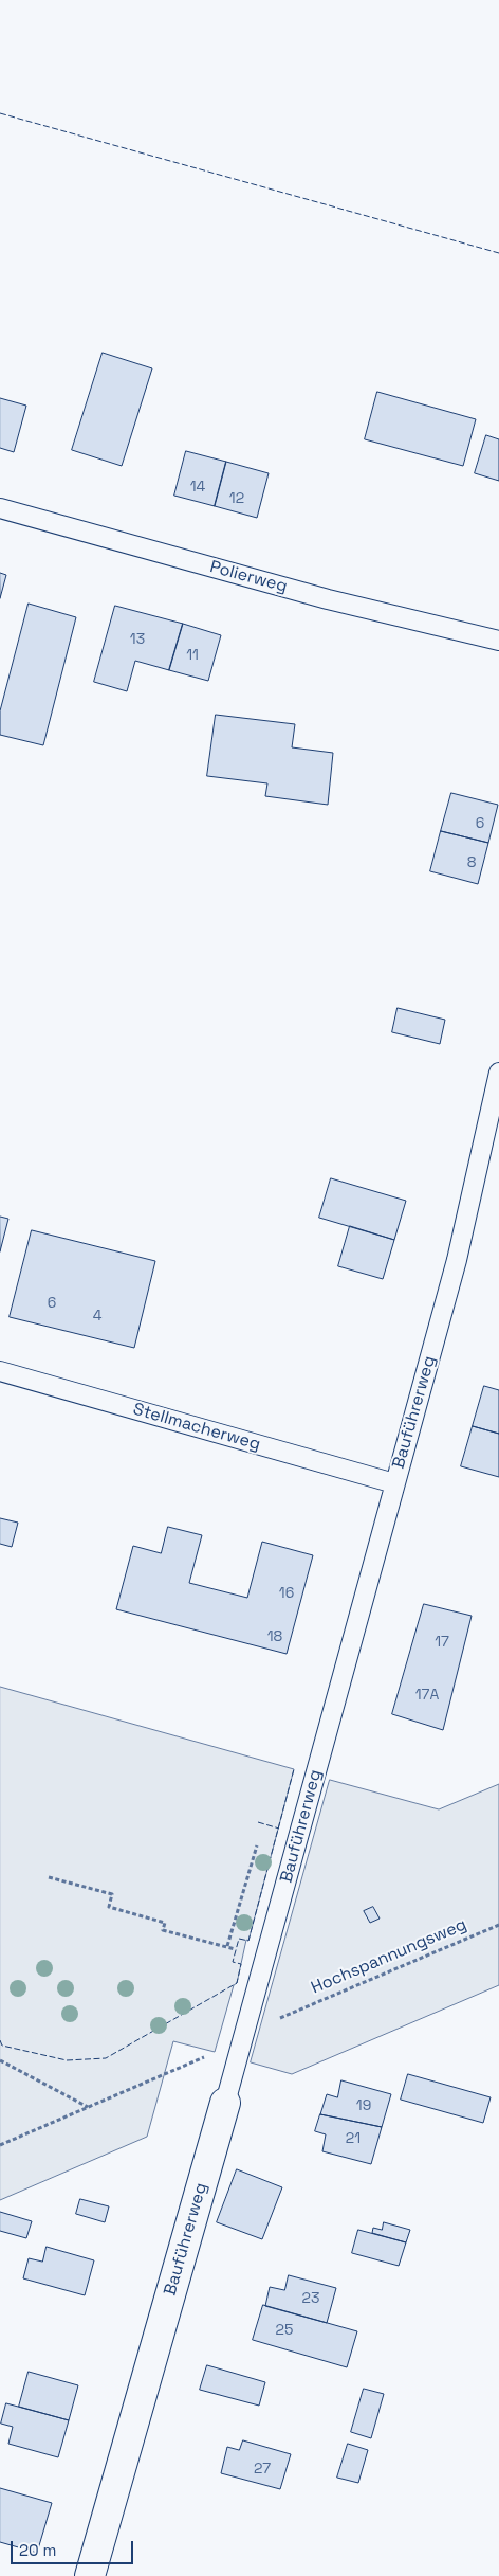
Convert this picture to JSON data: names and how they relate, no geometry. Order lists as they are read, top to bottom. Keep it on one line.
{"streets":{"street":["Bauführerweg"],"lane":["Polierweg","Stellmacherweg"],"path":["Hochspannungsweg"]},"crossings":[["Bauführerweg","Stellmacherweg"]],"house_numbers":["14","12","13","11","6","8","6","4","16","18","17","17A","19","21","23","25","27"],"scale_bar":"20 m"}
